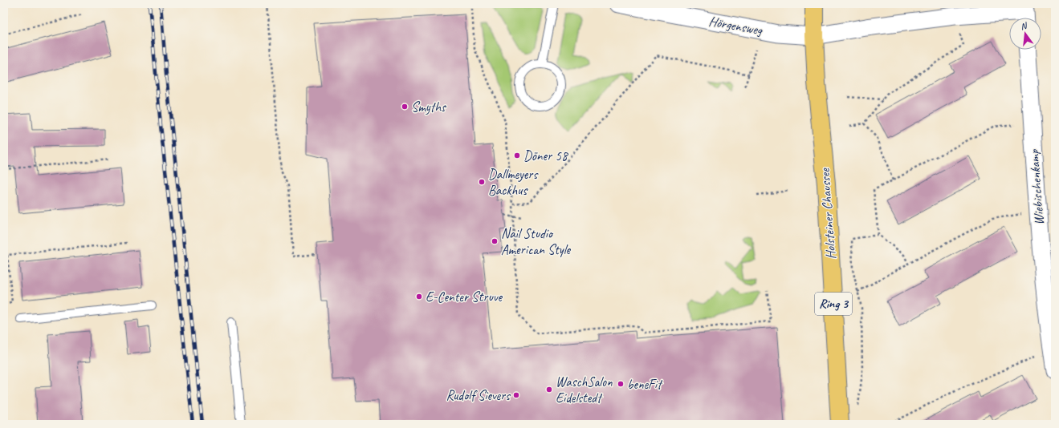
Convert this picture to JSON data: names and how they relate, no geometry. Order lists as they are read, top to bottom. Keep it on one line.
{"streets":{"main road":["Holsteiner Chaussee","Ring 3"],"street":["Hörgensweg","Wiebischenkamp"]},"crossings":[["Hörgensweg","Holsteiner Chaussee"]],"places":["Smyths","Döner 58","Dallmeyers Backhus","Nail Studio American Style","E-Center Struve","beneFit","WaschSalon Eidelstedt","Rudolf Sievers"],"north":"top"}
